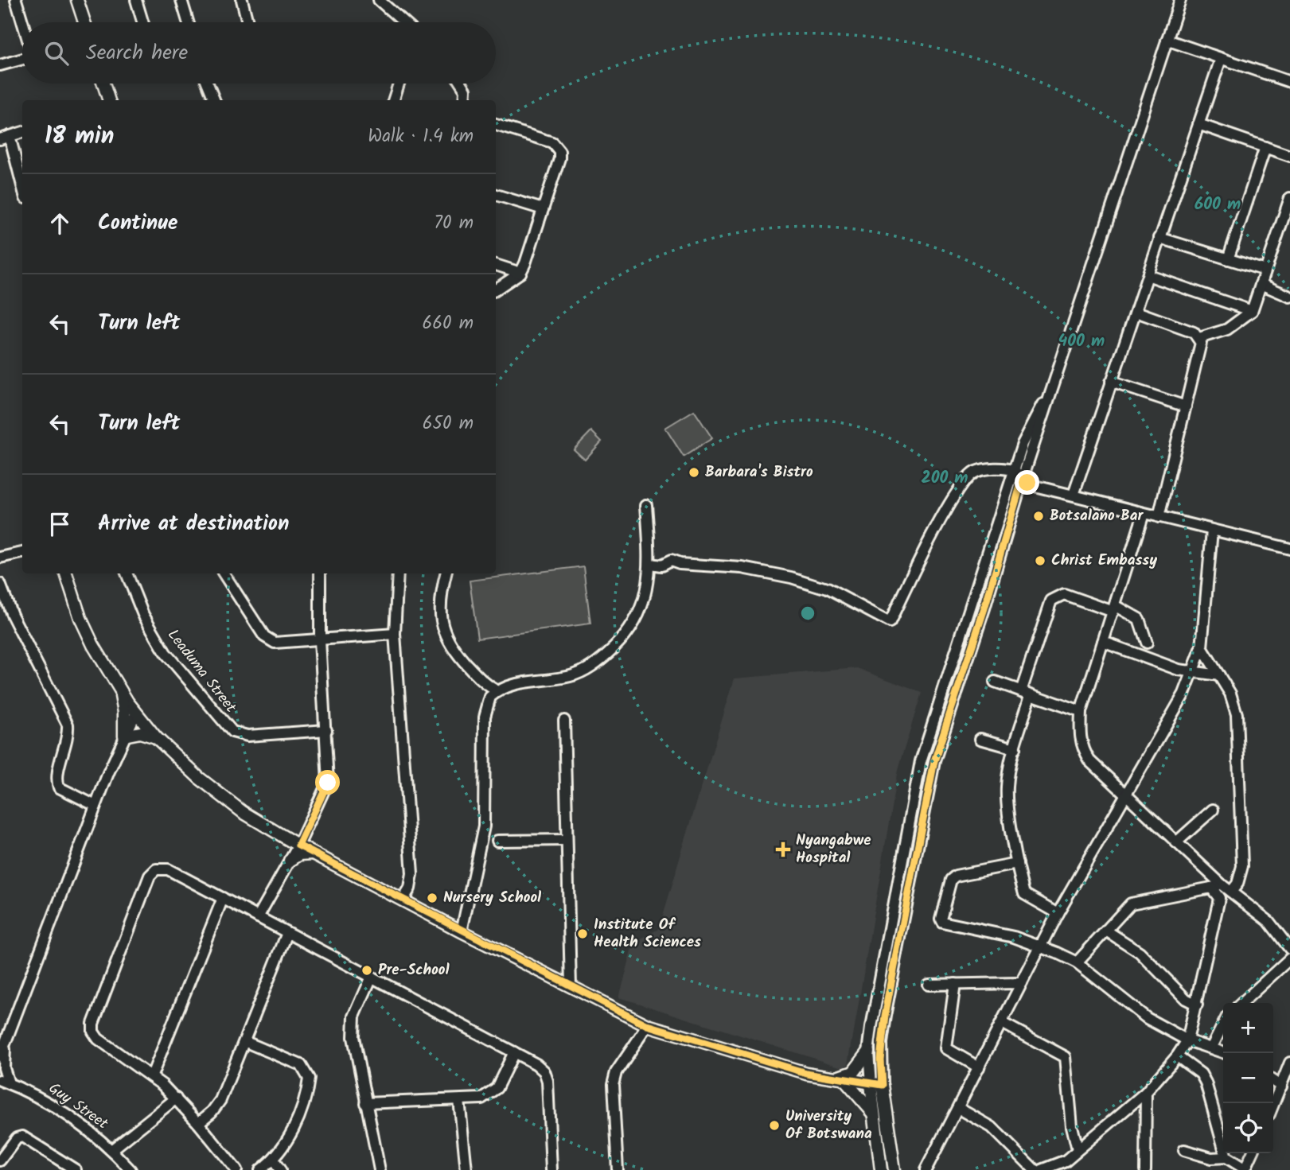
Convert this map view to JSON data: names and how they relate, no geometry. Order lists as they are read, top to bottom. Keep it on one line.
{"streets":{"street":["Leaduma Street","Guy Street"]},"places":{"other":["Barbara's Bistro","Botsalano Bar","Christ Embassy","Nursery School","Institute Of Health Sciences","Pre-School","University Of Botswana"],"health":["Nyangabwe Hospital"]},"page":{"search":"Search here","heading":["18 min","Walk · 1.4 km"],"list":[["Continue","70 m"],["Turn left","660 m"],["Turn left","650 m"],"Arrive at destination"],"map_buttons":["+","−"]},"rings":["600 m","400 m","200 m"]}
